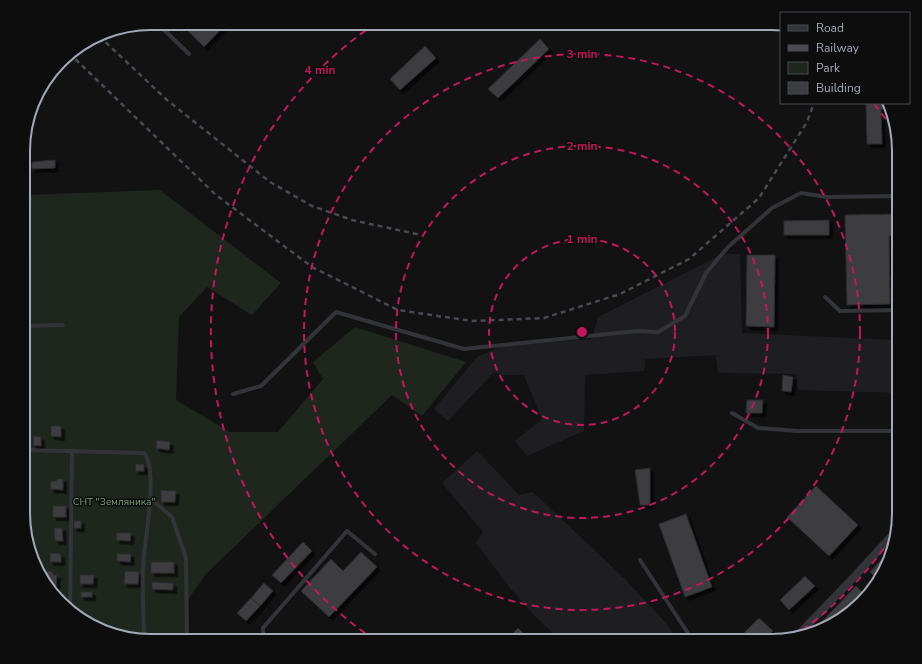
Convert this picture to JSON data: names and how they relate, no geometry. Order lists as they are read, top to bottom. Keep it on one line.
{"parks":["СНТ \"Земляника\""],"legend":["Road","Railway","Park","Building"],"rings":["3 min","4 min","2 min","1 min"]}
